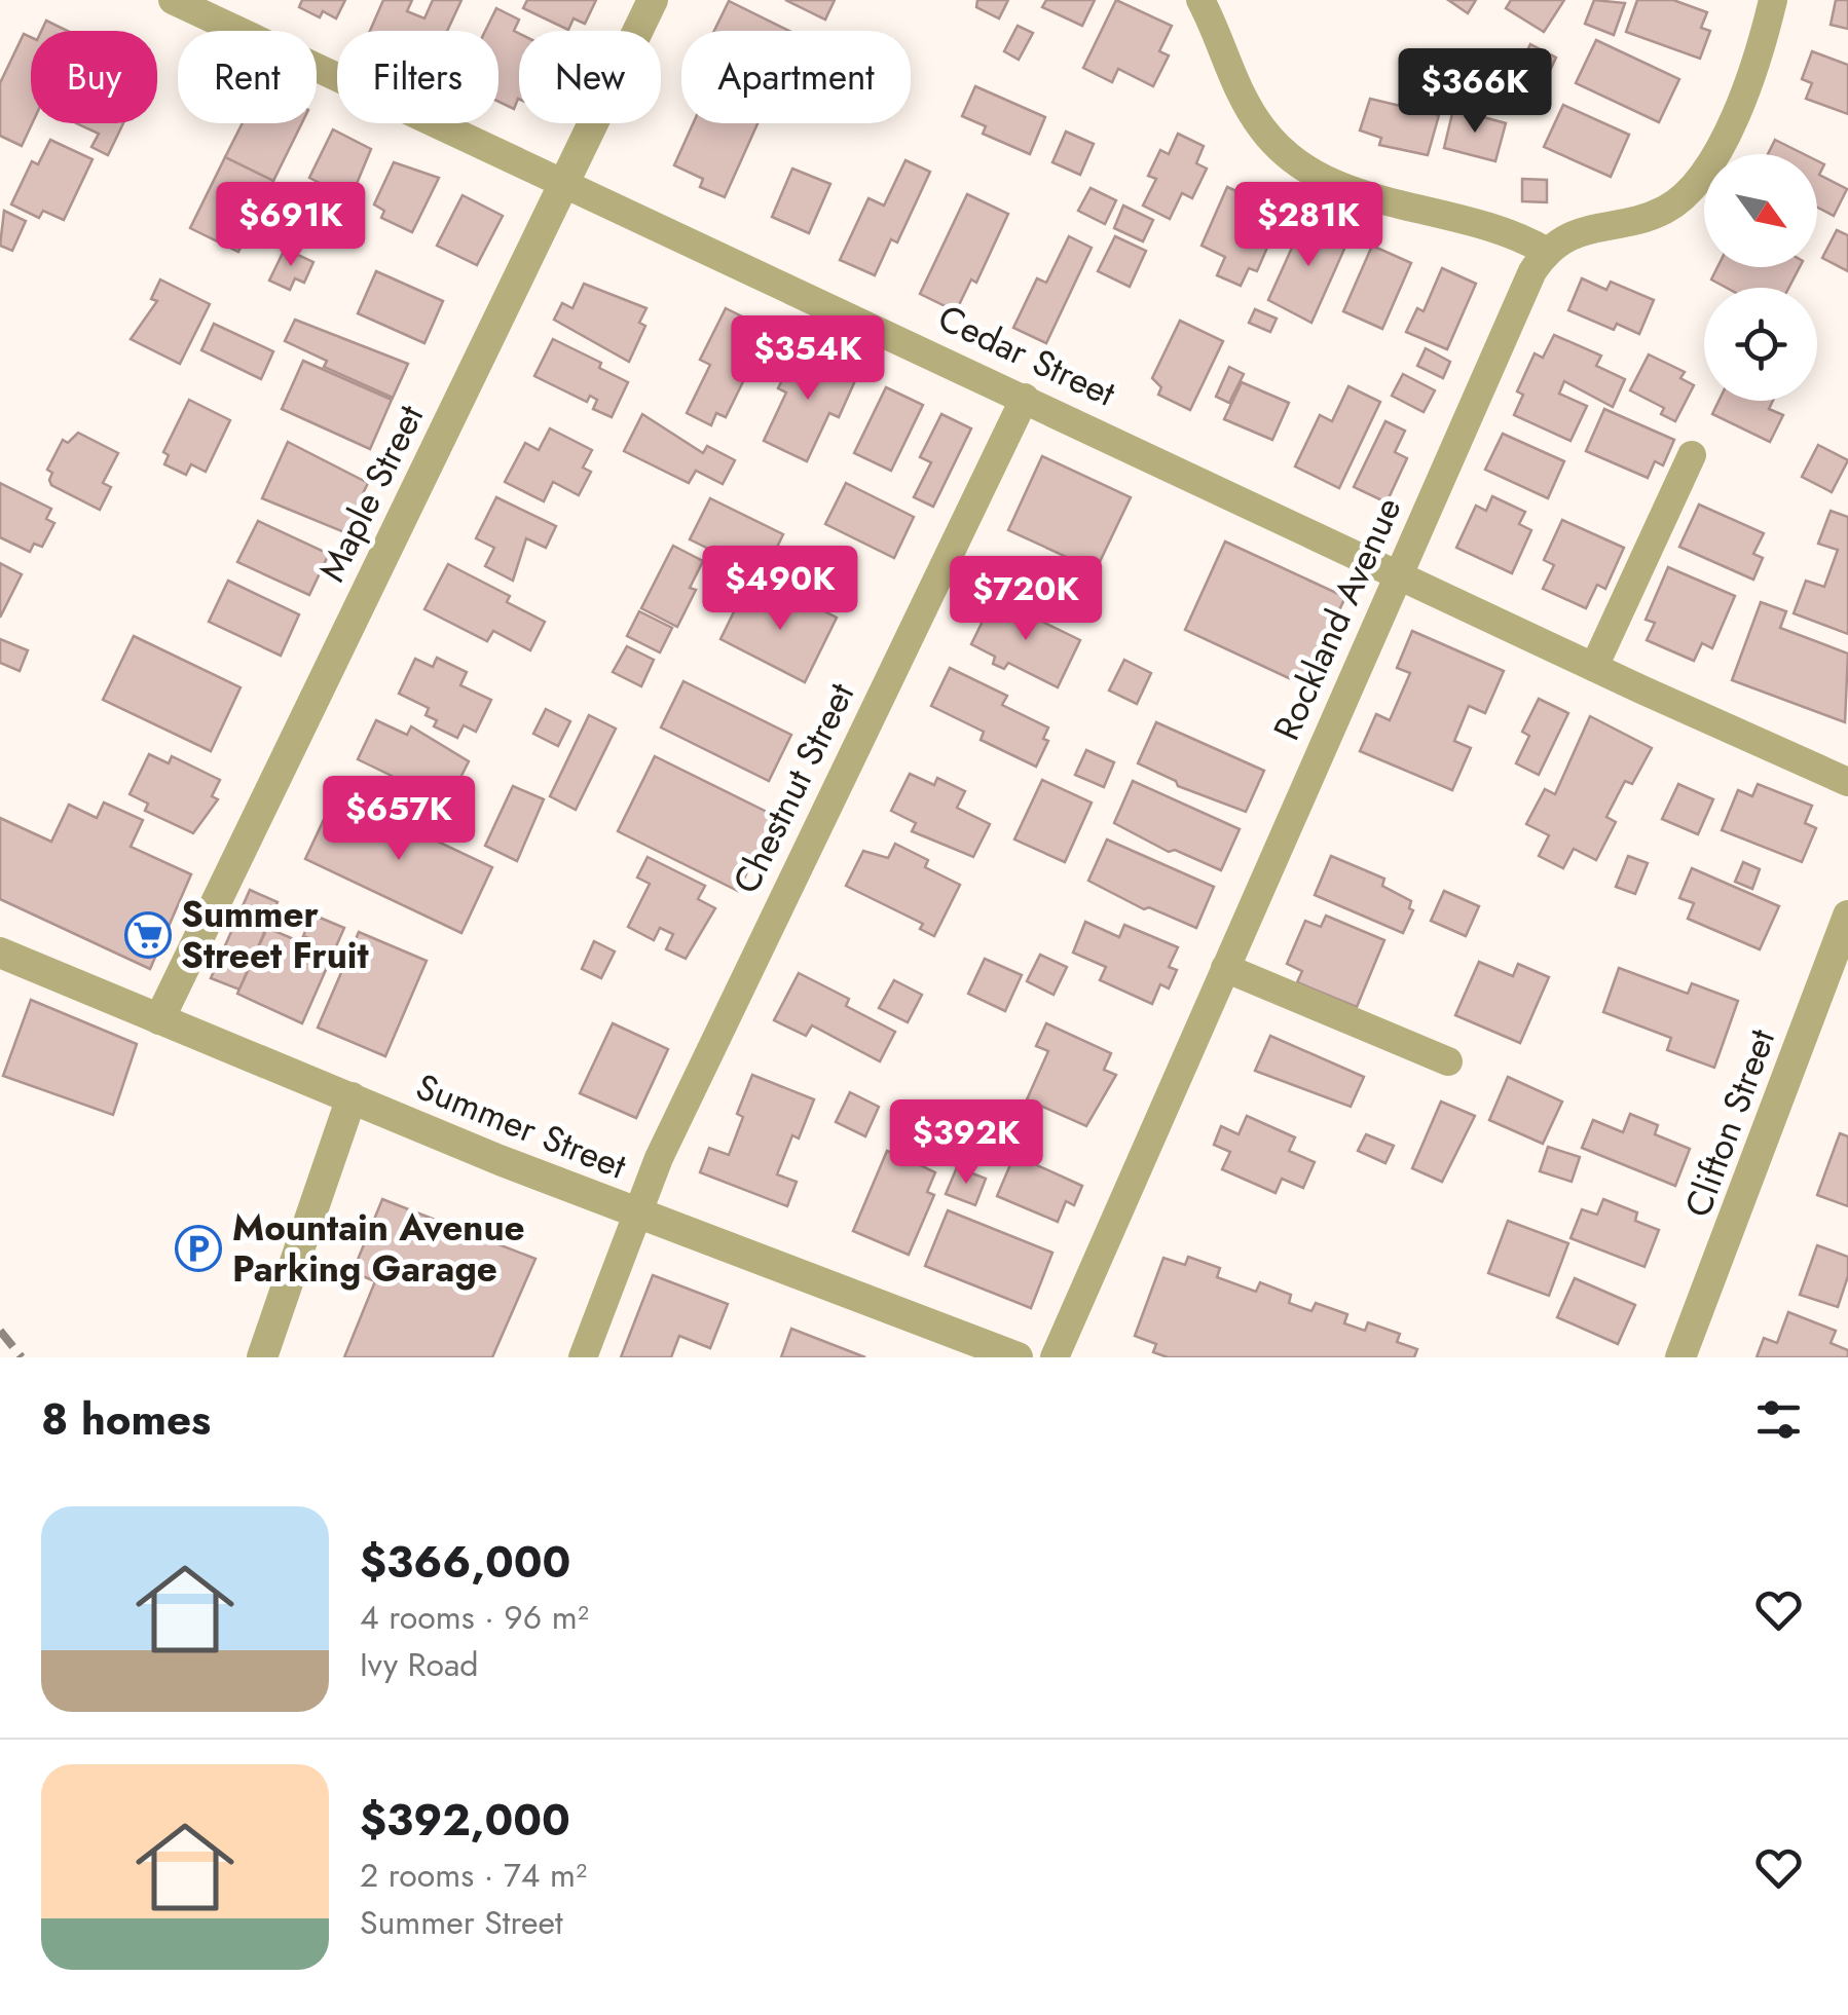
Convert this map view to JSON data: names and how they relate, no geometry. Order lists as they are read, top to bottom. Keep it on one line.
{"streets":{"street":["Cedar Street","Maple Street","Rockland Avenue","Chestnut Street","Clifton Street","Summer Street"]},"crossings":[["Cedar Street","Maple Street"],["Cedar Street","Rockland Avenue"],["Cedar Street","Chestnut Street"],["Maple Street","Summer Street"],["Chestnut Street","Summer Street"]],"places":{"supermarket":["Summer Street Fruit"],"parking":["Mountain Avenue Parking Garage"]},"north":"bottom right","page":{"chip":["Buy","Rent","Filters","New","Apartment"],"price":["$366K","$691K","$281K","$354K","$490K","$720K","$657K","$392K"],"heading":"8 homes","list":[{"name":"$366,000","note":"4 rooms · 96 m² · Ivy Road"},{"name":"$392,000","note":"2 rooms · 74 m² · Summer Street"}]}}
